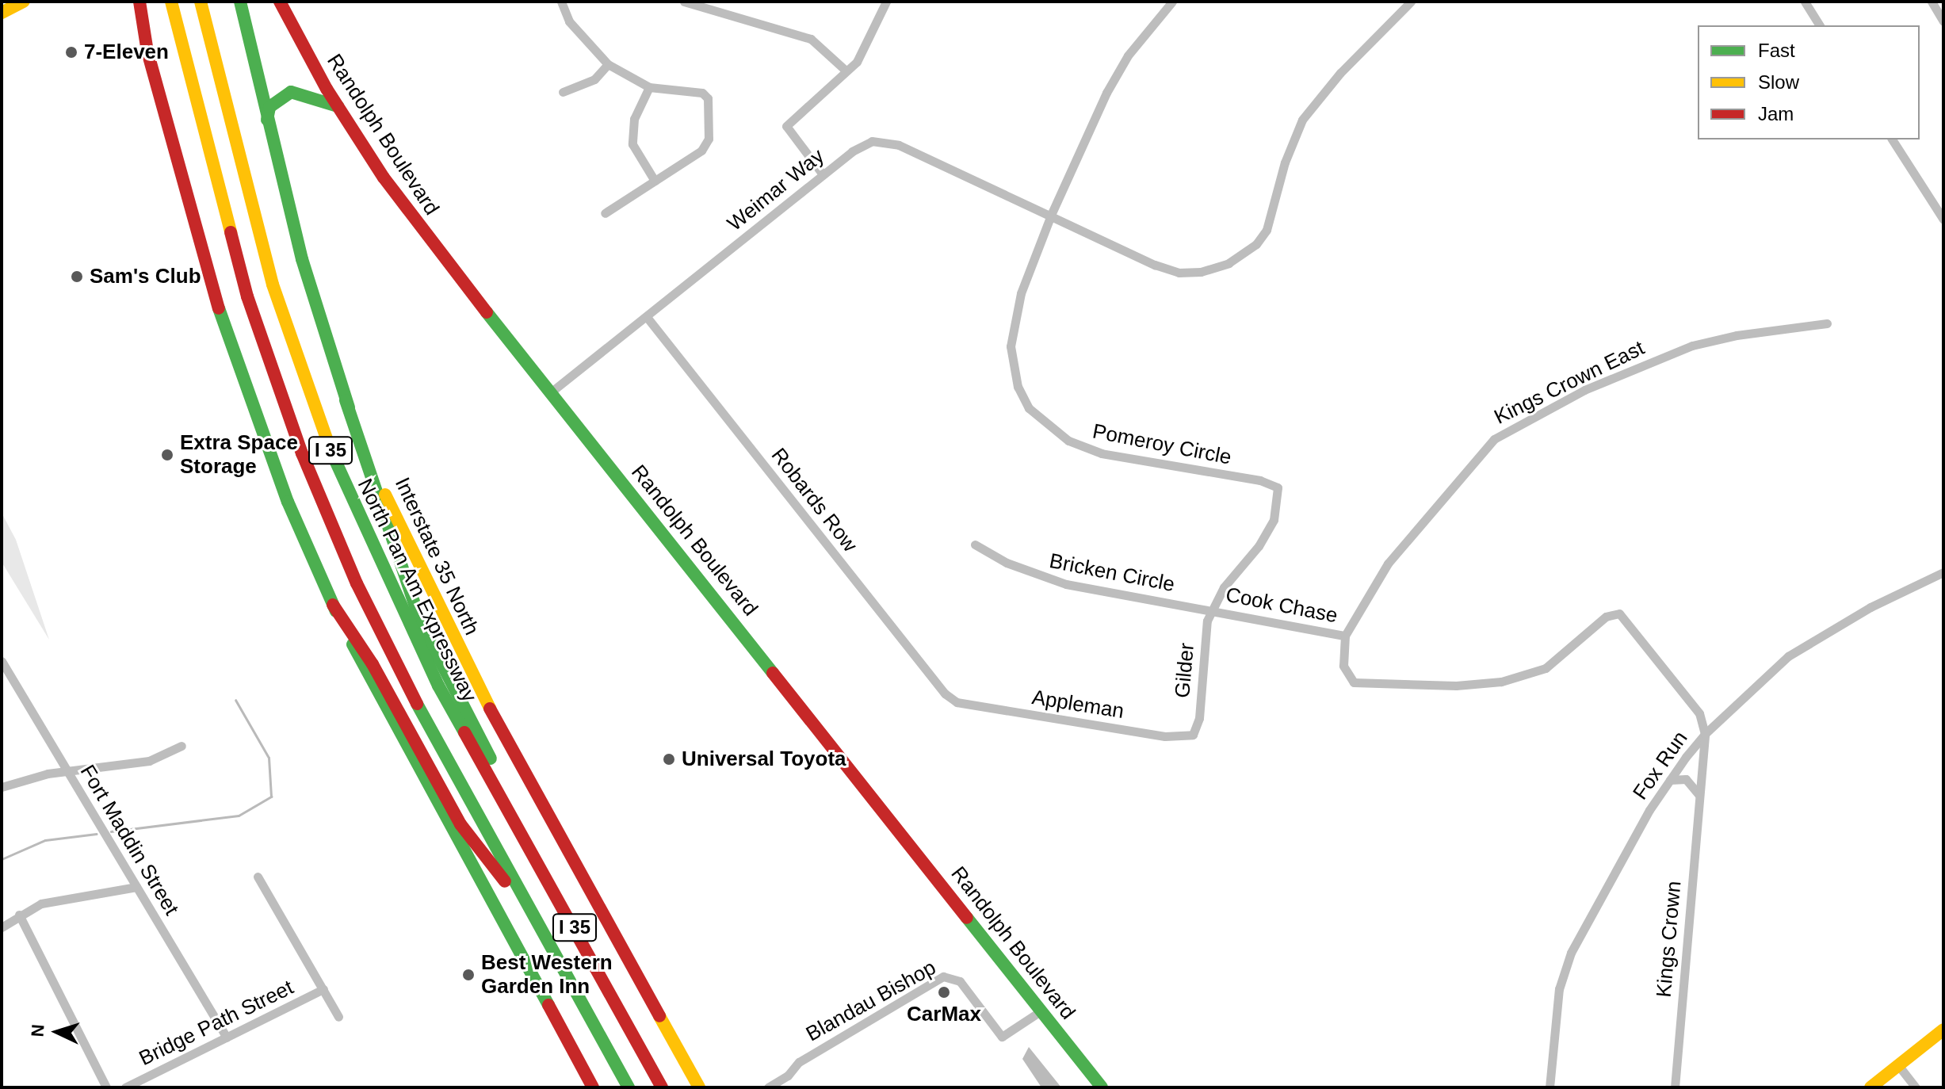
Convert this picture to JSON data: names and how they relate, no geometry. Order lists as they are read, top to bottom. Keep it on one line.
{"streets":{"main road":["Randolph Boulevard","I 35","Interstate 35 North","North Pan Am Expressway"],"street":["Weimar Way","Kings Crown East","Pomeroy Circle","Robards Row","Bricken Circle","Cook Chase","Gilder","Appleman","Fox Run","Fort Maddin Street","Kings Crown","Blandau Bishop","Bridge Path Street"]},"crossings":[["Randolph Boulevard","Weimar Way"],["Randolph Boulevard","Blandau Bishop"],["Weimar Way","Pomeroy Circle"],["Weimar Way","Robards Row"],["Kings Crown East","Cook Chase"],["Kings Crown East","Kings Crown"],["Pomeroy Circle","Bricken Circle"],["Pomeroy Circle","Cook Chase"],["Pomeroy Circle","Gilder"],["Robards Row","Appleman"],["Bricken Circle","Cook Chase"],["Bricken Circle","Gilder"],["Cook Chase","Gilder"],["Cook Chase","Kings Crown"],["Gilder","Appleman"],["Fox Run","Kings Crown"],["Fort Maddin Street","Bridge Path Street"]],"places":["7-Eleven","Sam's Club","Extra Space Storage","Universal Toyota","Best Western Garden Inn","CarMax"],"legend":["Fast","Slow","Jam"],"north":"left"}
